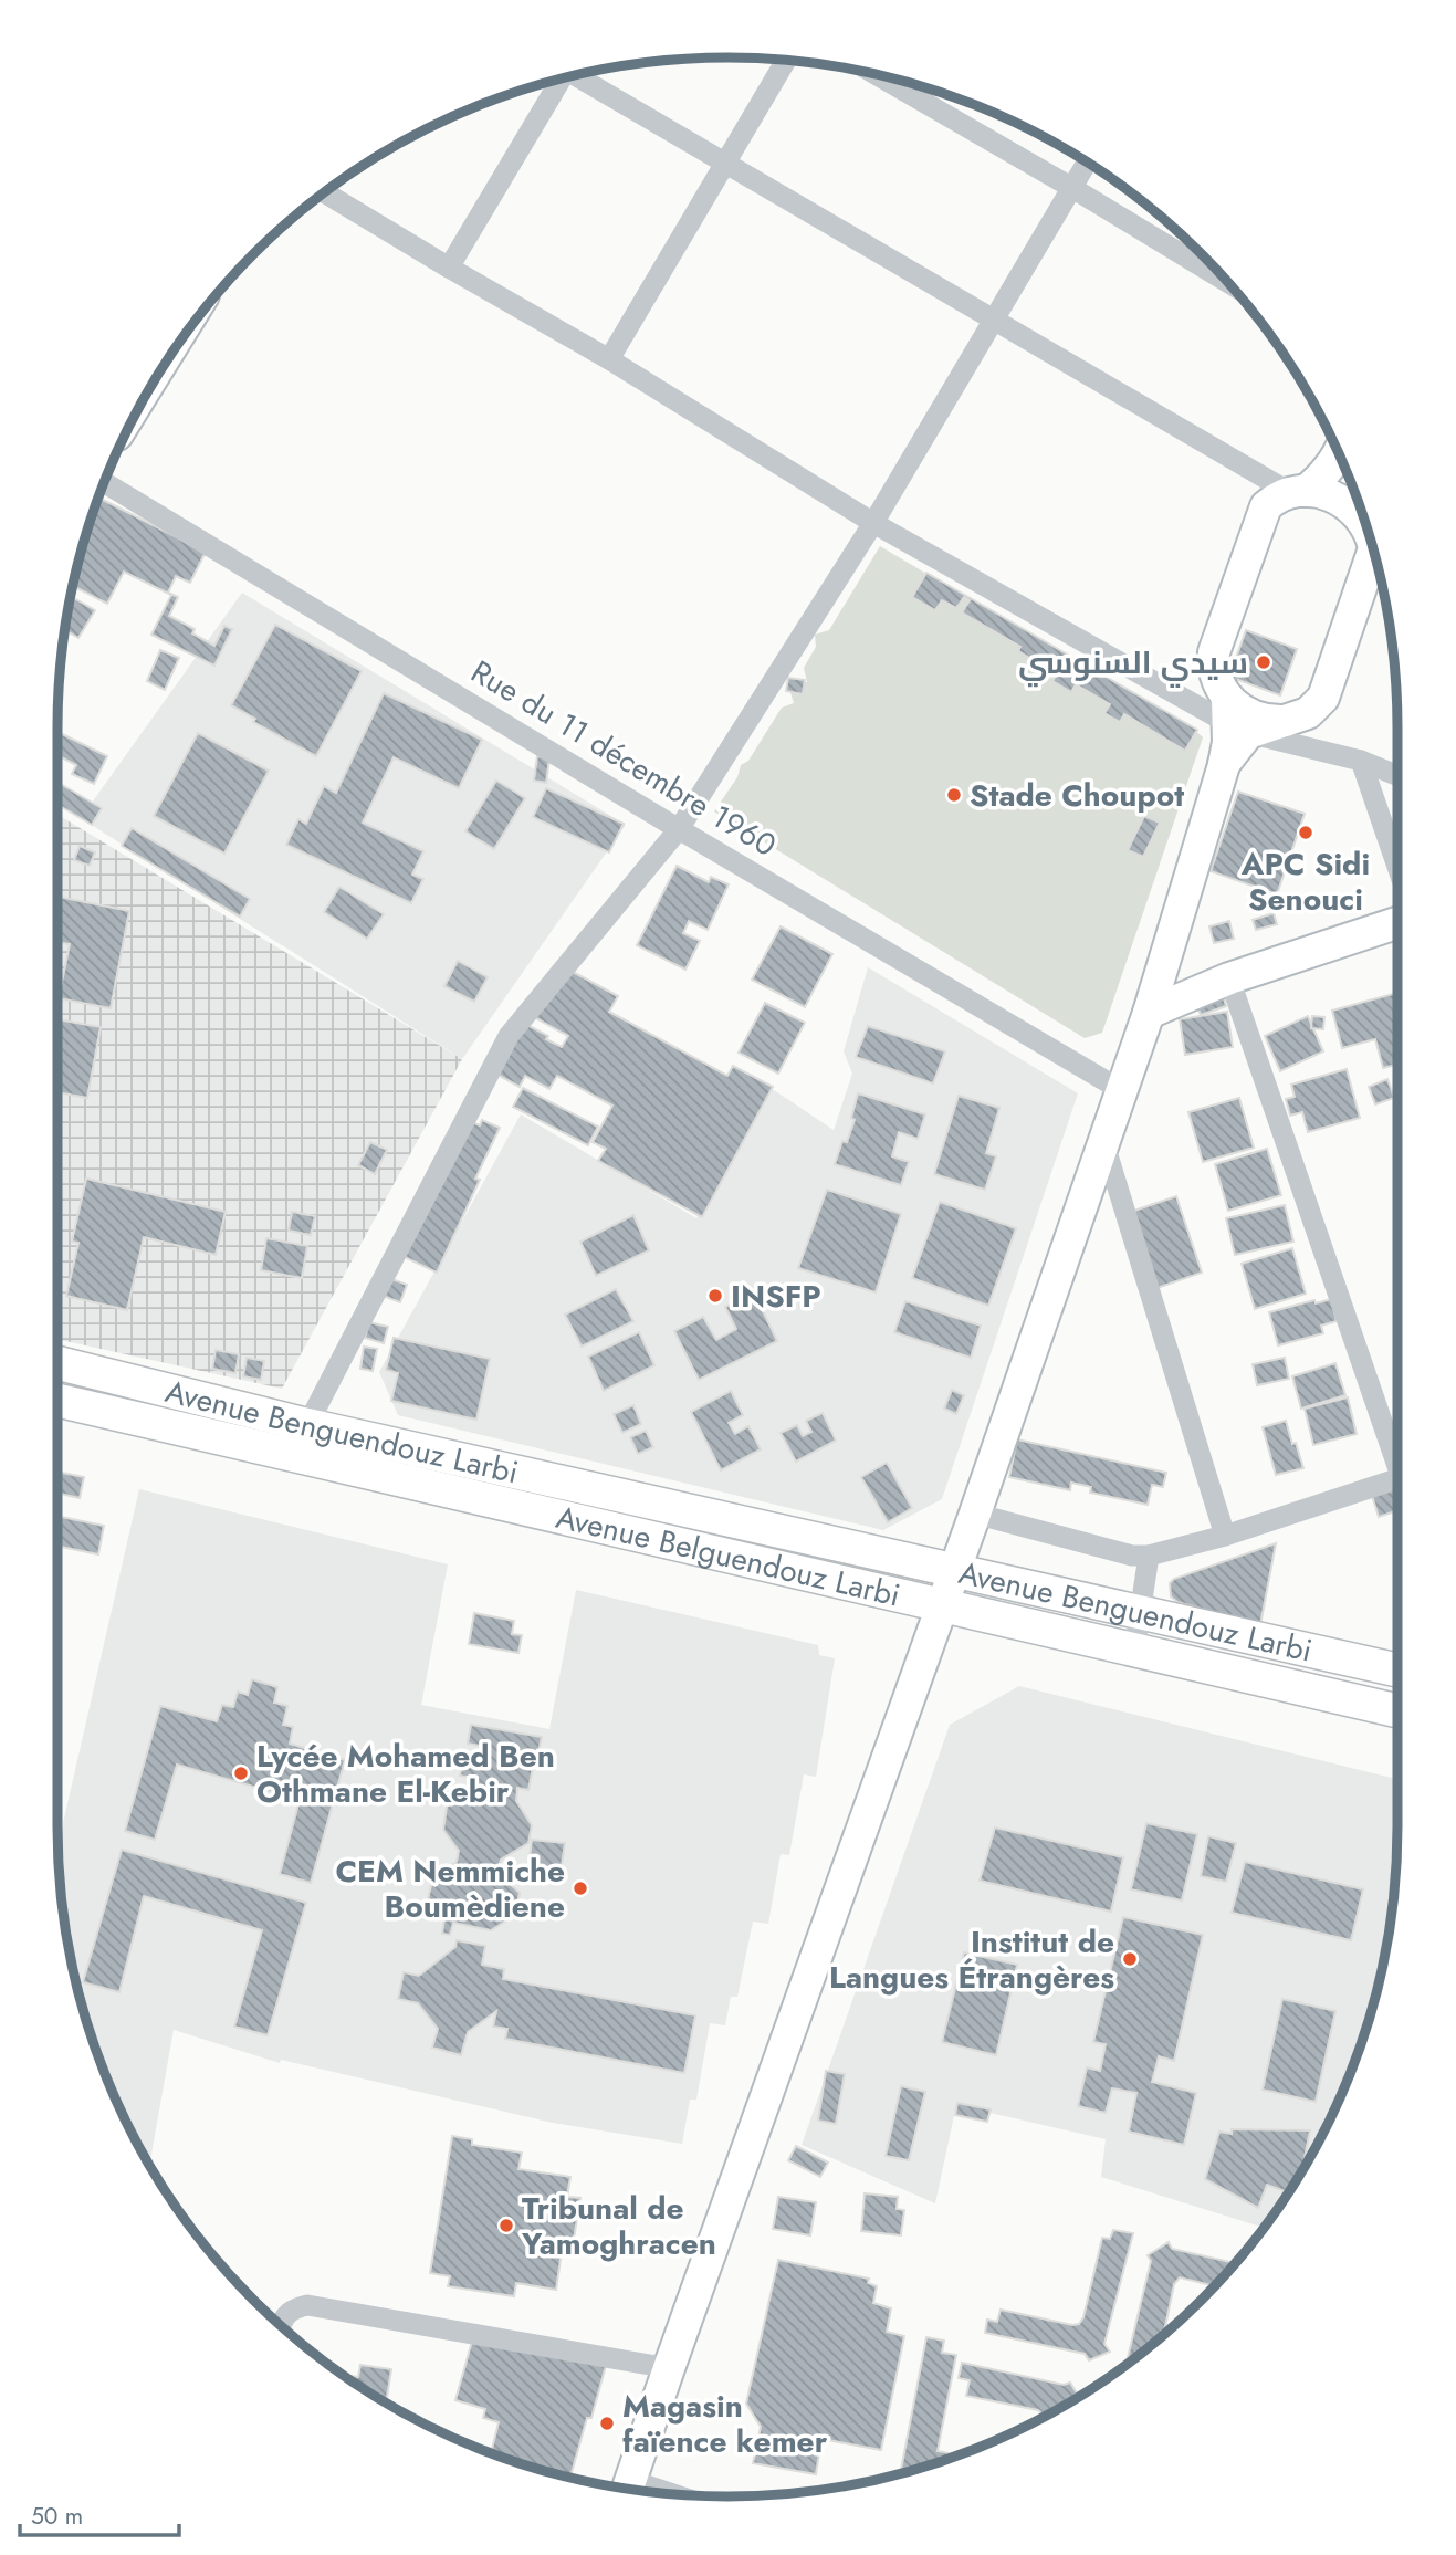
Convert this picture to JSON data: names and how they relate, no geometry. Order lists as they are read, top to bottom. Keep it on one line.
{"streets":{"main road":["Avenue Benguendouz Larbi","Avenue Belguendouz Larbi"],"street":["Rue du 11 décembre 1960"]},"places":["سيدي السنوسي","Stade Choupot","APC Sidi Senouci","INSFP","Lycée Mohamed Ben Othmane El-Kebir","CEM Nemmiche Boumèdiene","Institut de Langues Étrangères","Tribunal de Yamoghracen","Magasin faïence kemer"],"scale_bar":"50 m"}
